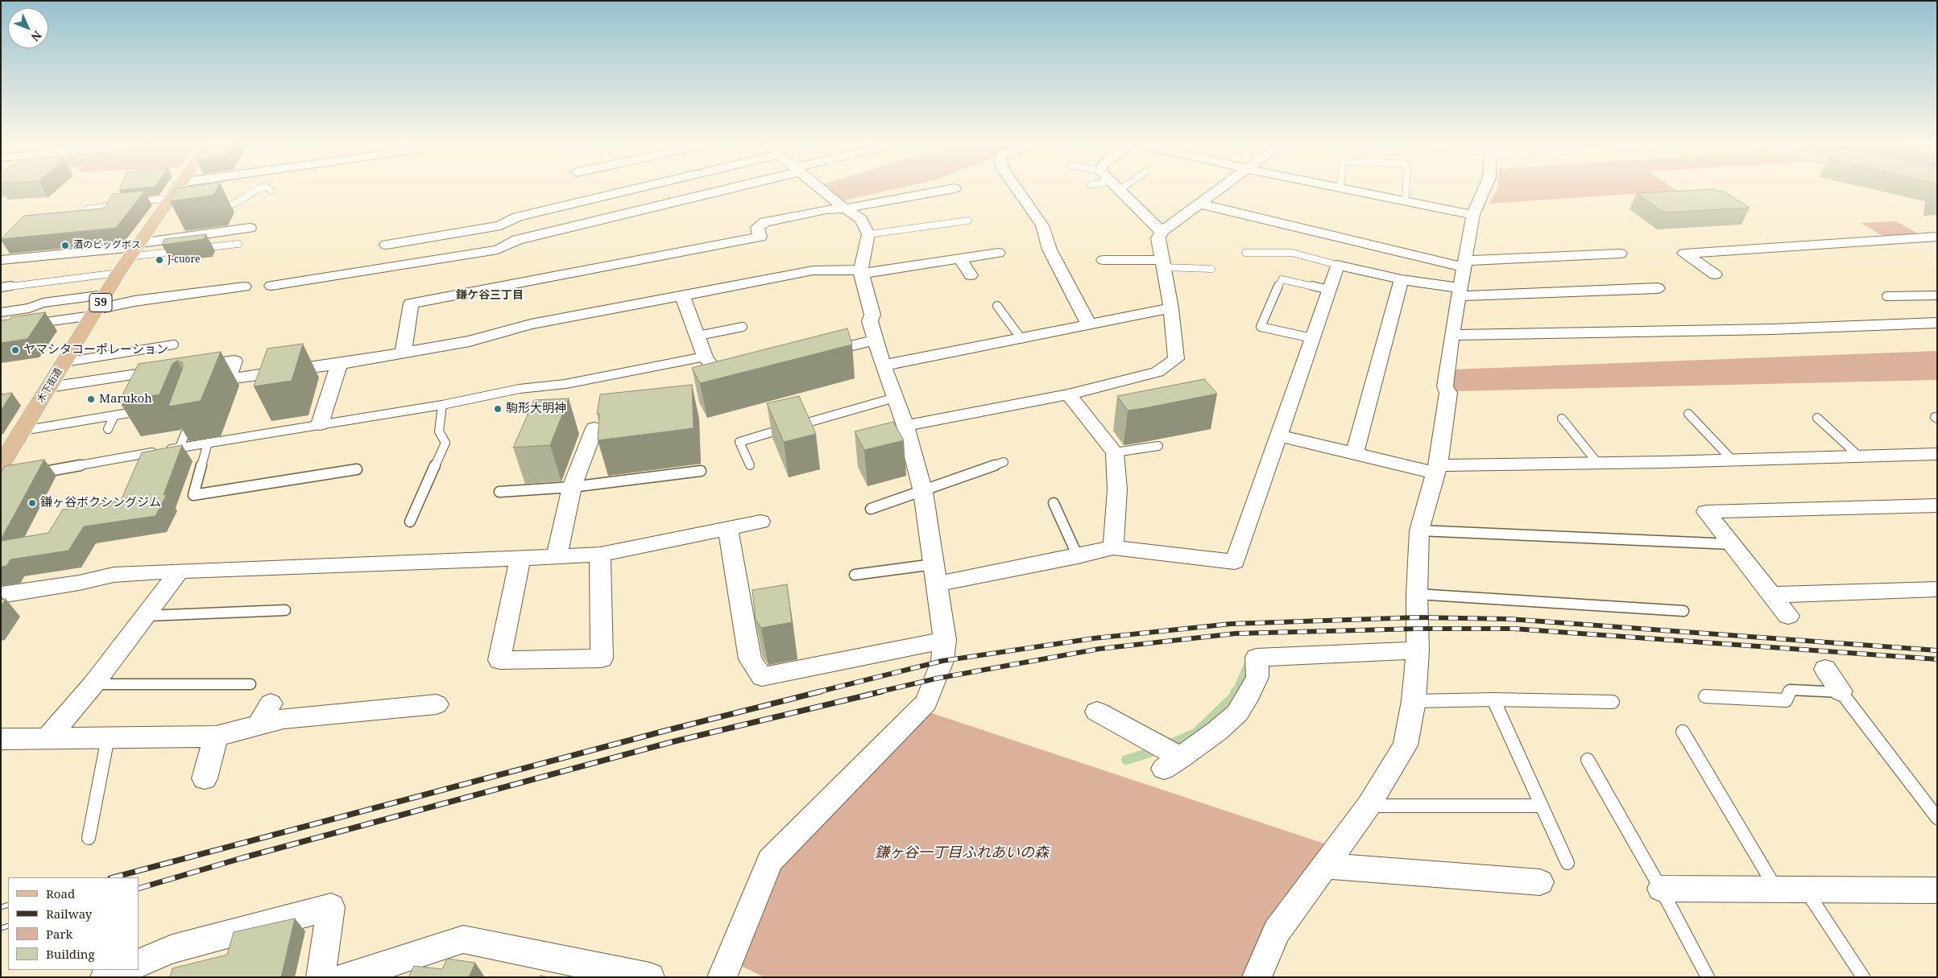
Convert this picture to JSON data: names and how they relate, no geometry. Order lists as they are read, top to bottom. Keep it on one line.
{"streets":{"main road":["59","木下街道"]},"districts":["鎌ケ谷三丁目"],"parks":["鎌ヶ谷一丁目ふれあいの森"],"places":["酒のビッグボス","J-cuore","ヤマシタコーポレーション","Marukoh","駒形大明神","鎌ヶ谷ボクシングジム"],"legend":["Road","Railway","Park","Building"],"north":"bottom right"}
